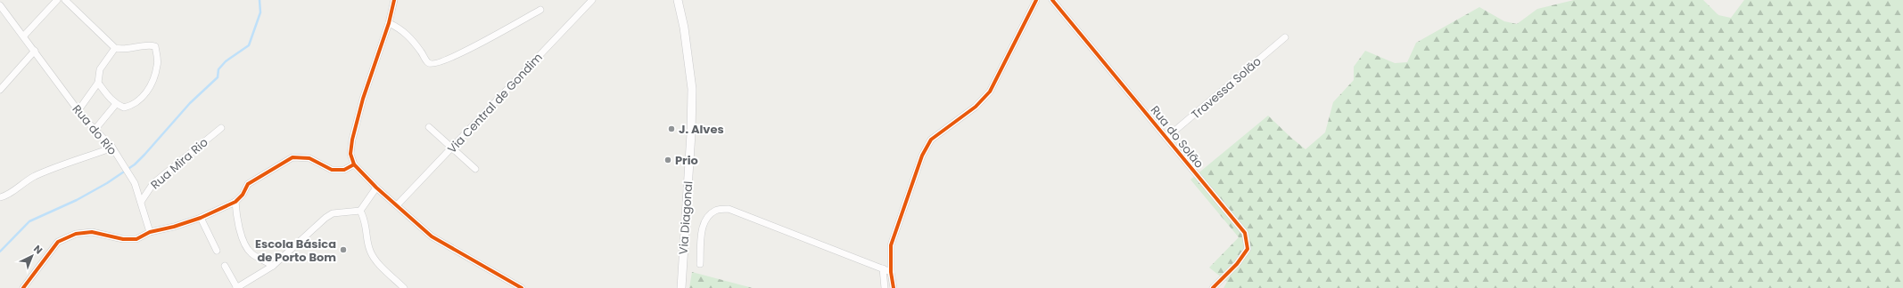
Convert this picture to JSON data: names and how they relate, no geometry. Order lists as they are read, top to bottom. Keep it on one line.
{"streets":{"main road":["Via Diagonal"],"street":["Travessa Solão","Via Central de Gondim","Rua do Rio","Rua do Solão","Rua Mira Rio"]},"crossings":[["Travessa Solão","Rua do Solão"],["Rua do Rio","Rua Mira Rio"]],"places":["J. Alves","Prio","Escola Básica de Porto Bom"],"north":"top right"}
